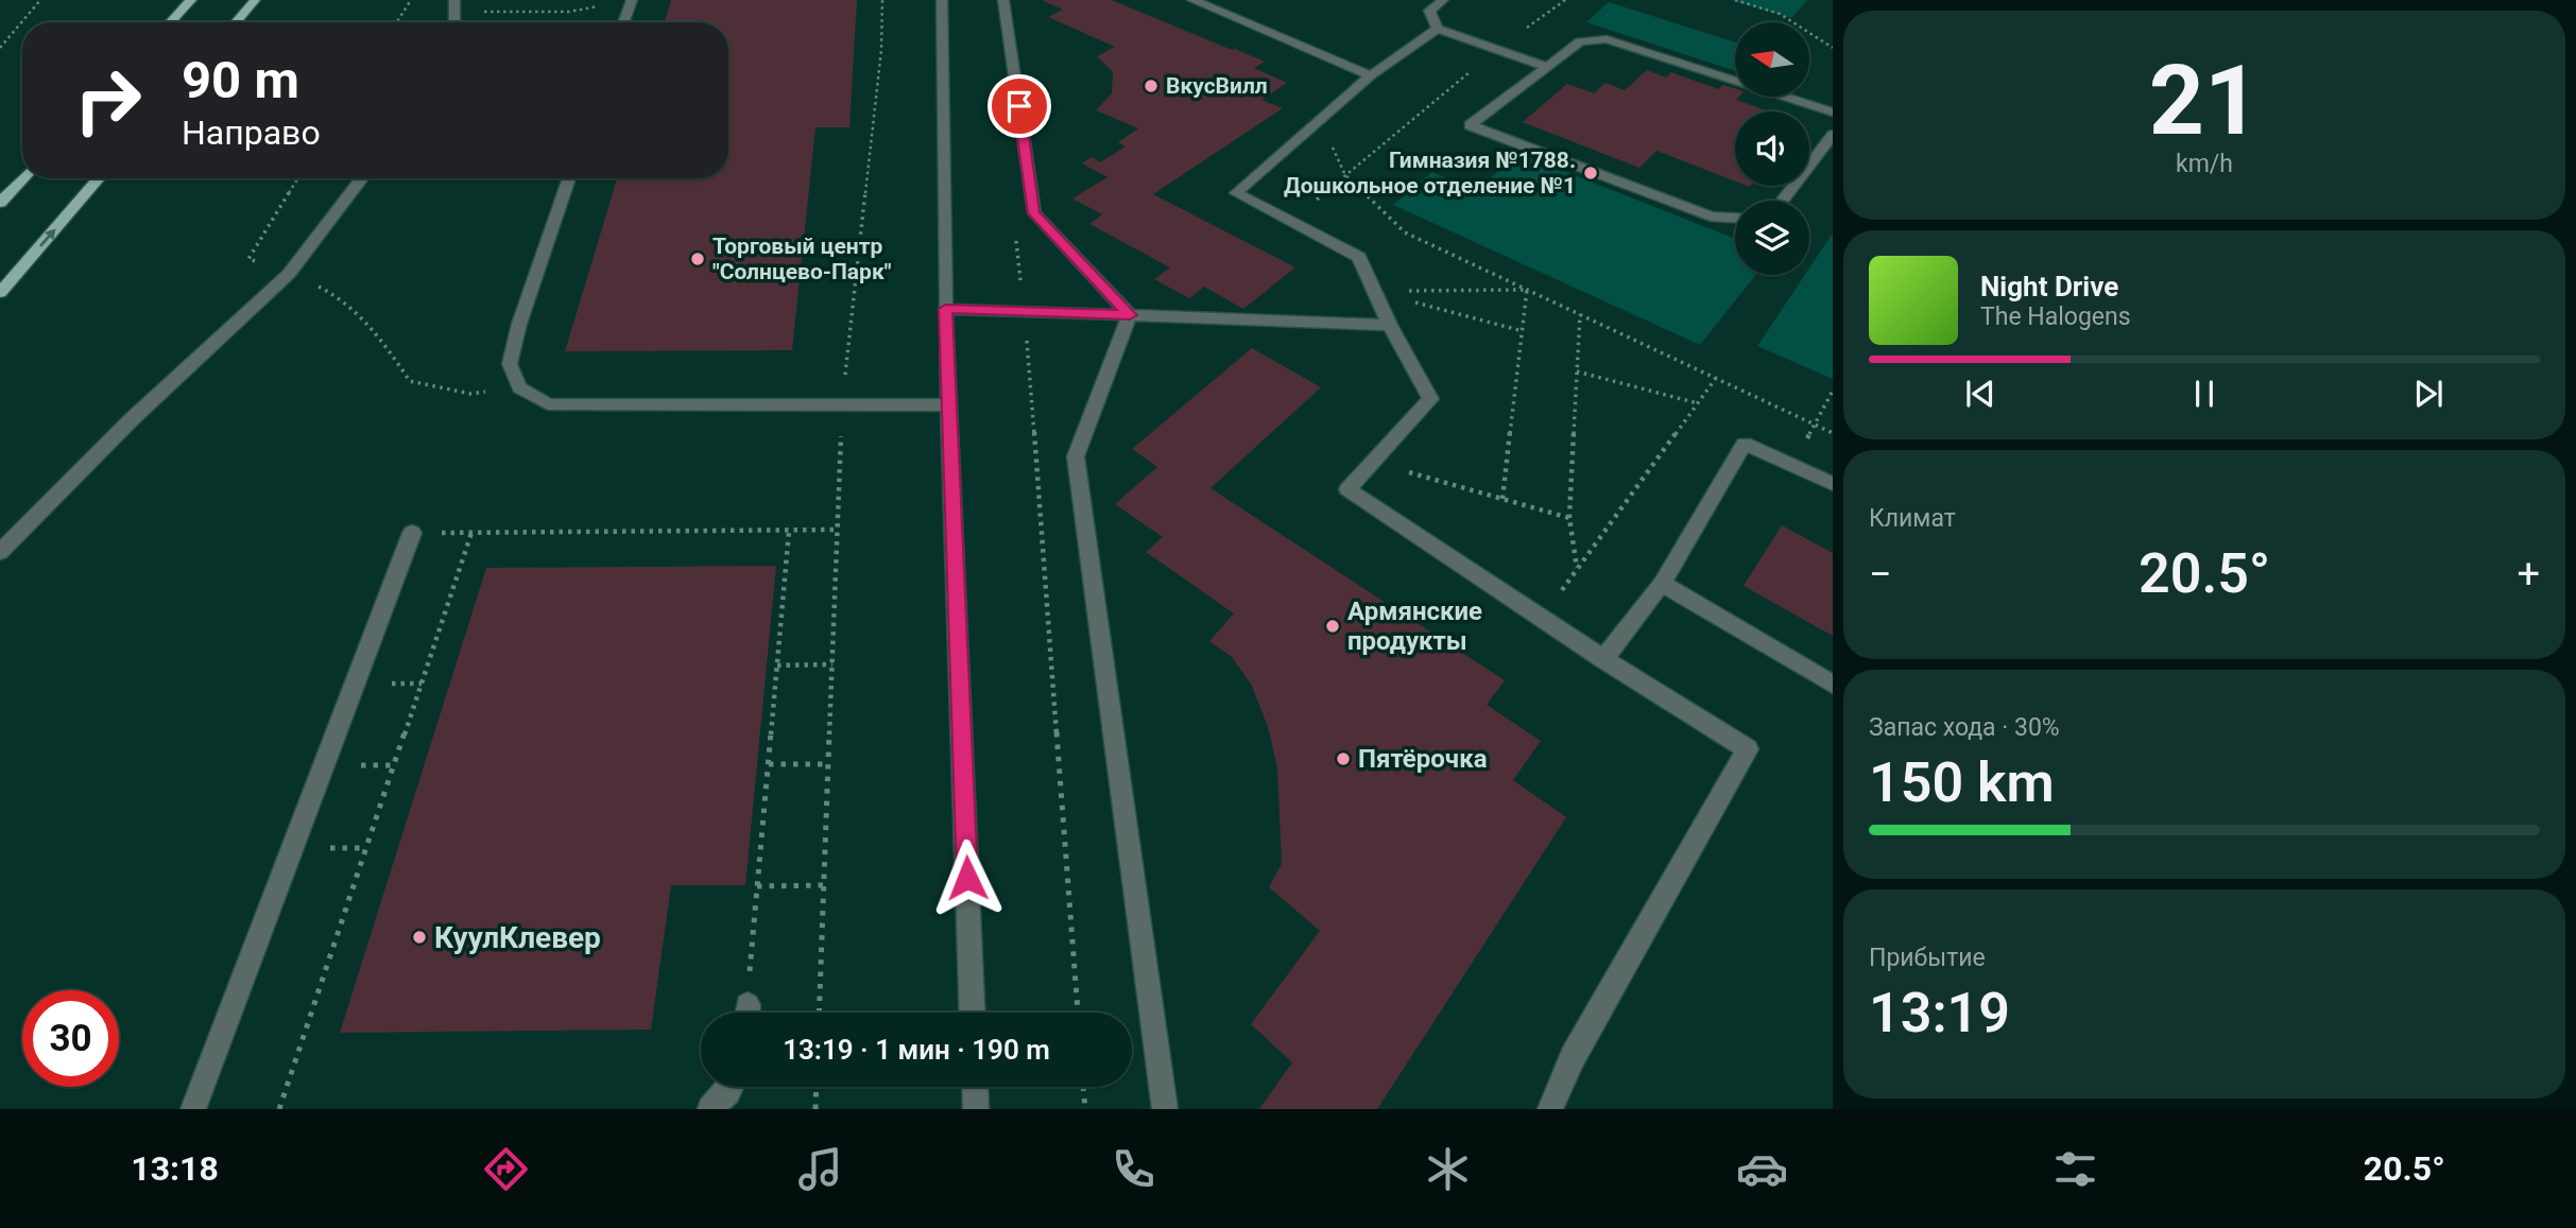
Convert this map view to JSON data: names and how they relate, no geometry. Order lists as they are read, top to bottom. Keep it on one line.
{"places":["ВкусВилл","Гимназия №1788. Дошкольное отделение №1","Торговый центр \"Солнцево-Парк\"","Армянские продукты","Пятёрочка","КуулКлевер"],"north":"left","page":{"tile":[["21","km/h"],"Климат",["Запас хода · 30%","150 km"],["Прибытие","13:19"]],"turn":["90 m","Направо"],"song":["Night Drive","The Halogens"],"heat":["−","20.5°","+"],"limit":"30","trip":"13:19 · 1 мин · 190 m","tabs":["13:18","20.5°"]}}
